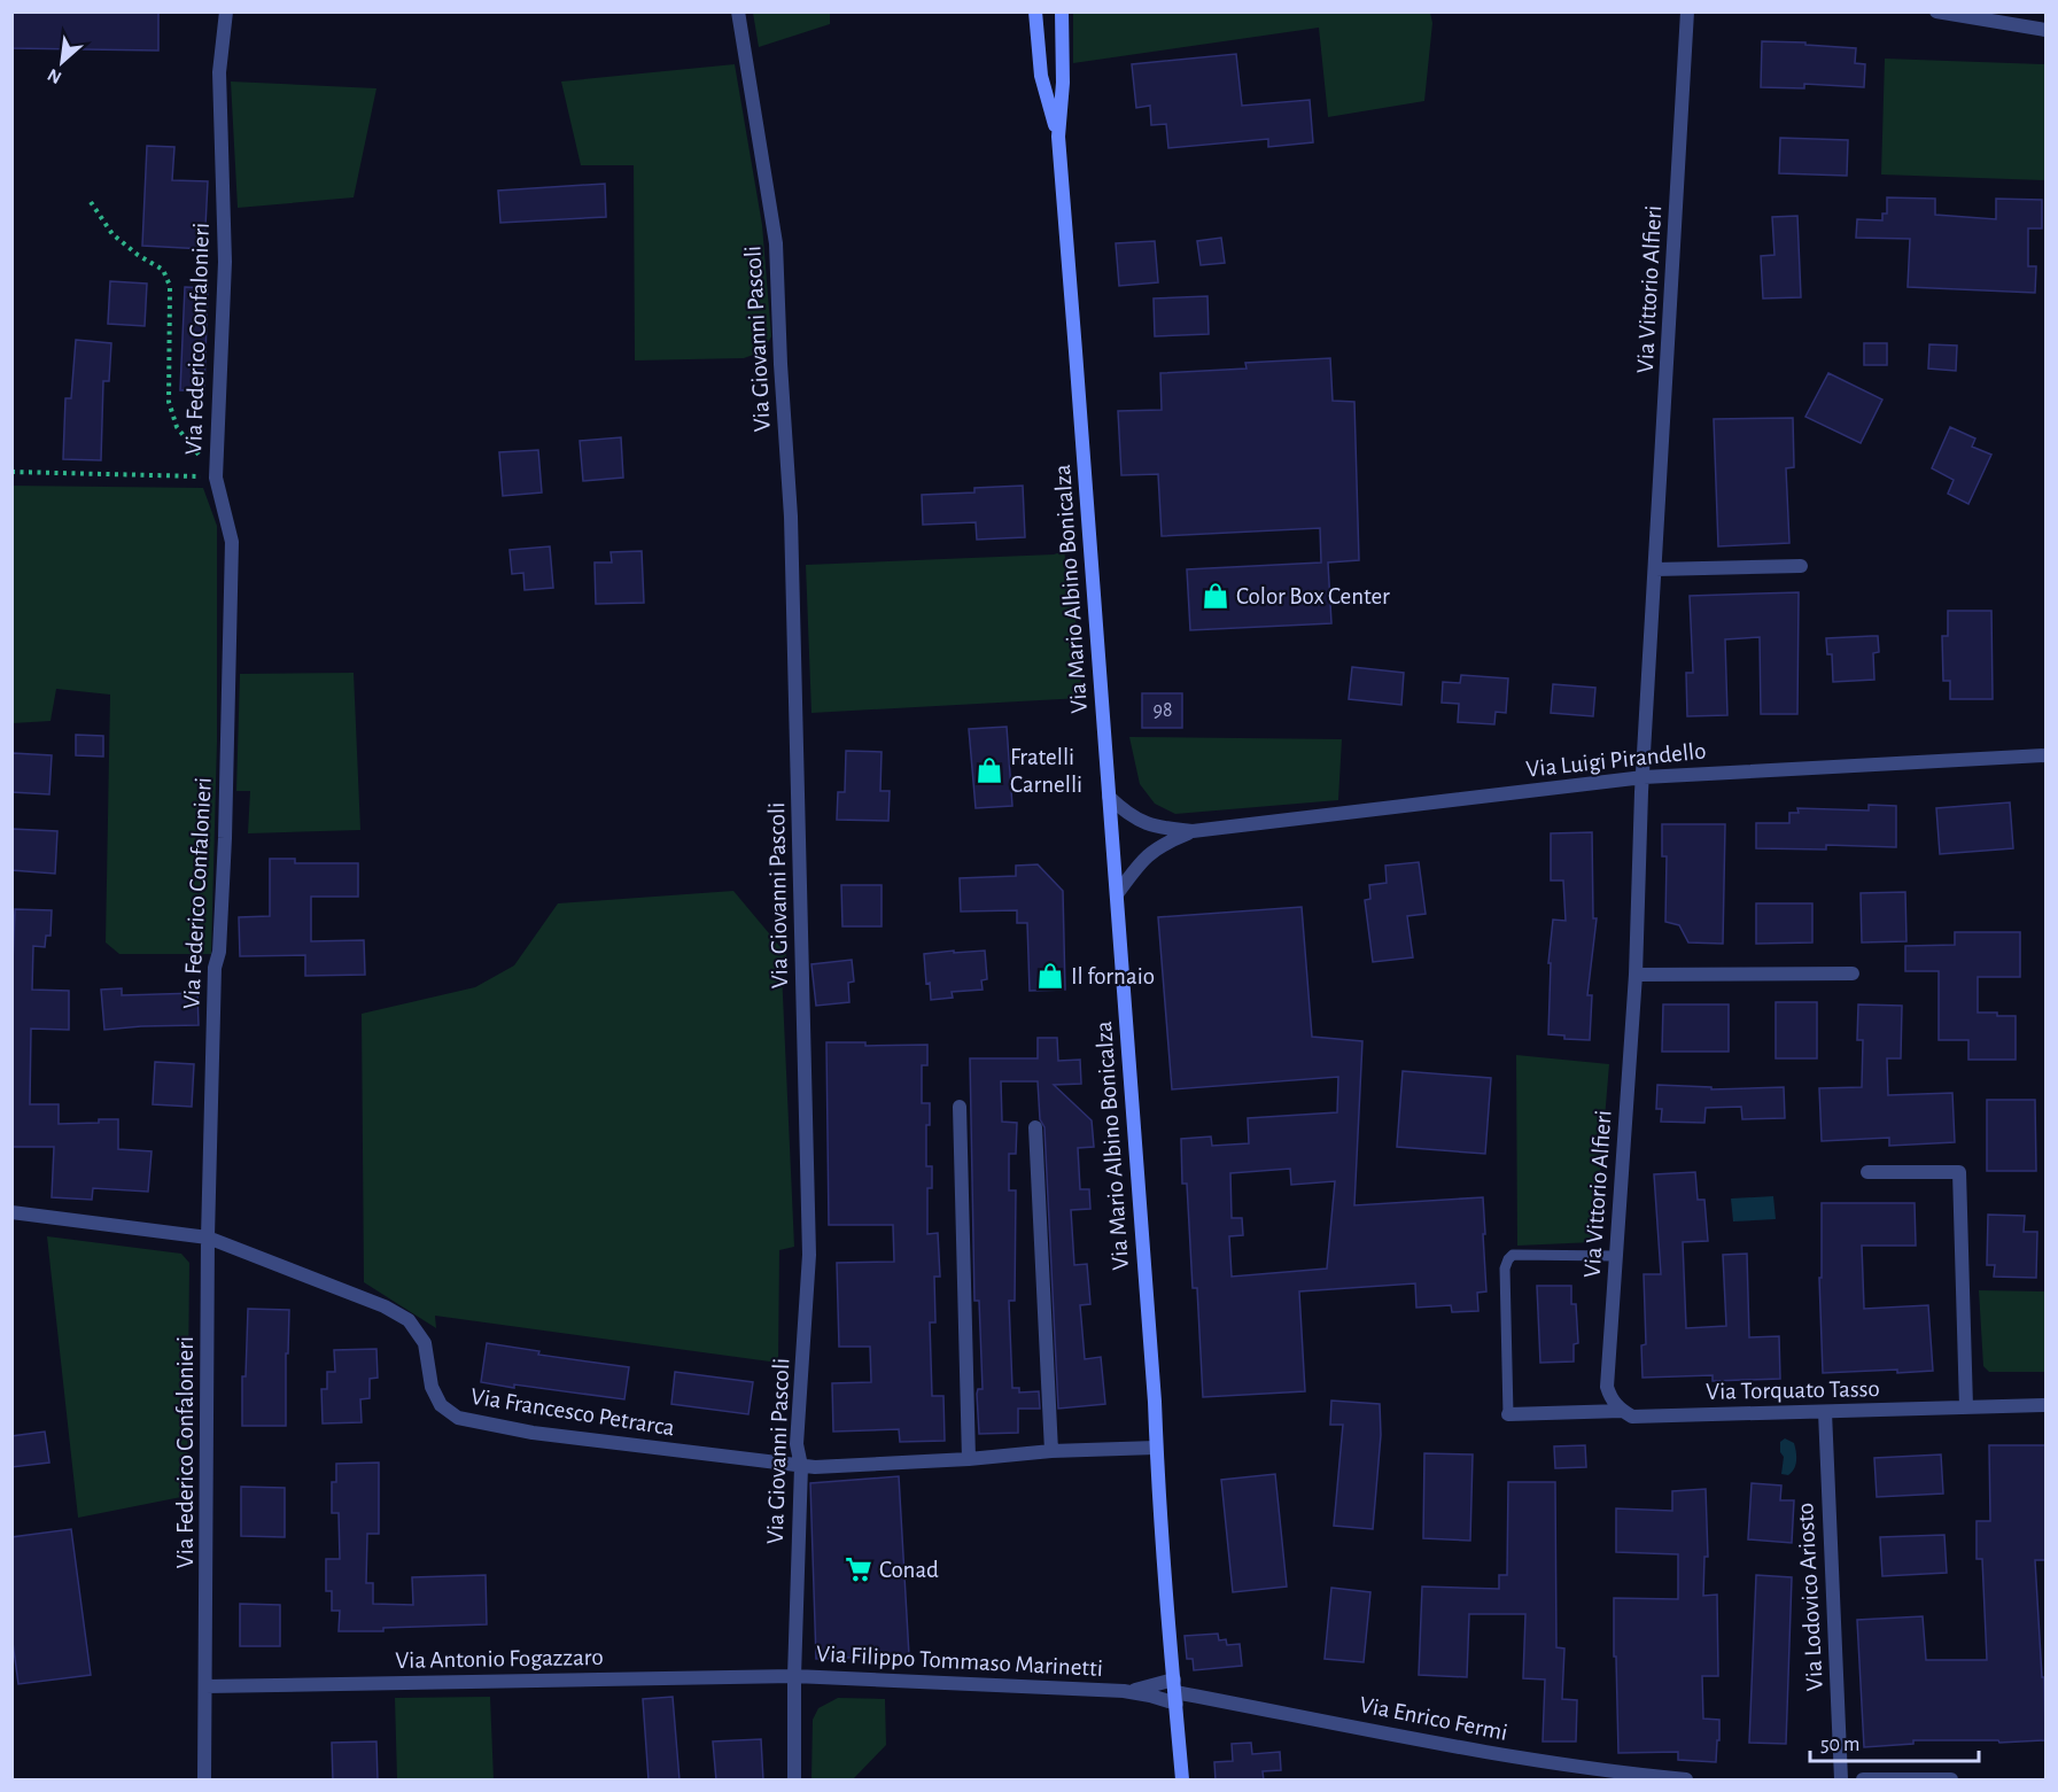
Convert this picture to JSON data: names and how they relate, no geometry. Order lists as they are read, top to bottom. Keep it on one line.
{"streets":{"main road":["Via Mario Albino Bonicalza"],"street":["Via Vittorio Alfieri","Via Federico Confalonieri","Via Giovanni Pascoli","Via Luigi Pirandello","Via Torquato Tasso","Via Francesco Petrarca","Via Lodovico Ariosto","Via Antonio Fogazzaro","Via Filippo Tommaso Marinetti","Via Enrico Fermi"]},"crossings":[["Via Vittorio Alfieri","Via Luigi Pirandello"],["Via Vittorio Alfieri","Via Torquato Tasso"],["Via Federico Confalonieri","Via Francesco Petrarca"],["Via Federico Confalonieri","Via Antonio Fogazzaro"],["Via Giovanni Pascoli","Via Francesco Petrarca"],["Via Giovanni Pascoli","Via Antonio Fogazzaro"],["Via Giovanni Pascoli","Via Filippo Tommaso Marinetti"],["Via Mario Albino Bonicalza","Via Luigi Pirandello"],["Via Mario Albino Bonicalza","Via Francesco Petrarca"],["Via Mario Albino Bonicalza","Via Filippo Tommaso Marinetti"],["Via Mario Albino Bonicalza","Via Enrico Fermi"],["Via Torquato Tasso","Via Lodovico Ariosto"],["Via Antonio Fogazzaro","Via Filippo Tommaso Marinetti"],["Via Filippo Tommaso Marinetti","Via Enrico Fermi"]],"places":{"shop":["Color Box Center","Fratelli Carnelli","Il fornaio"],"supermarket":["Conad"]},"house_numbers":["98"],"scale_bar":"50 m","north":"bottom left"}
